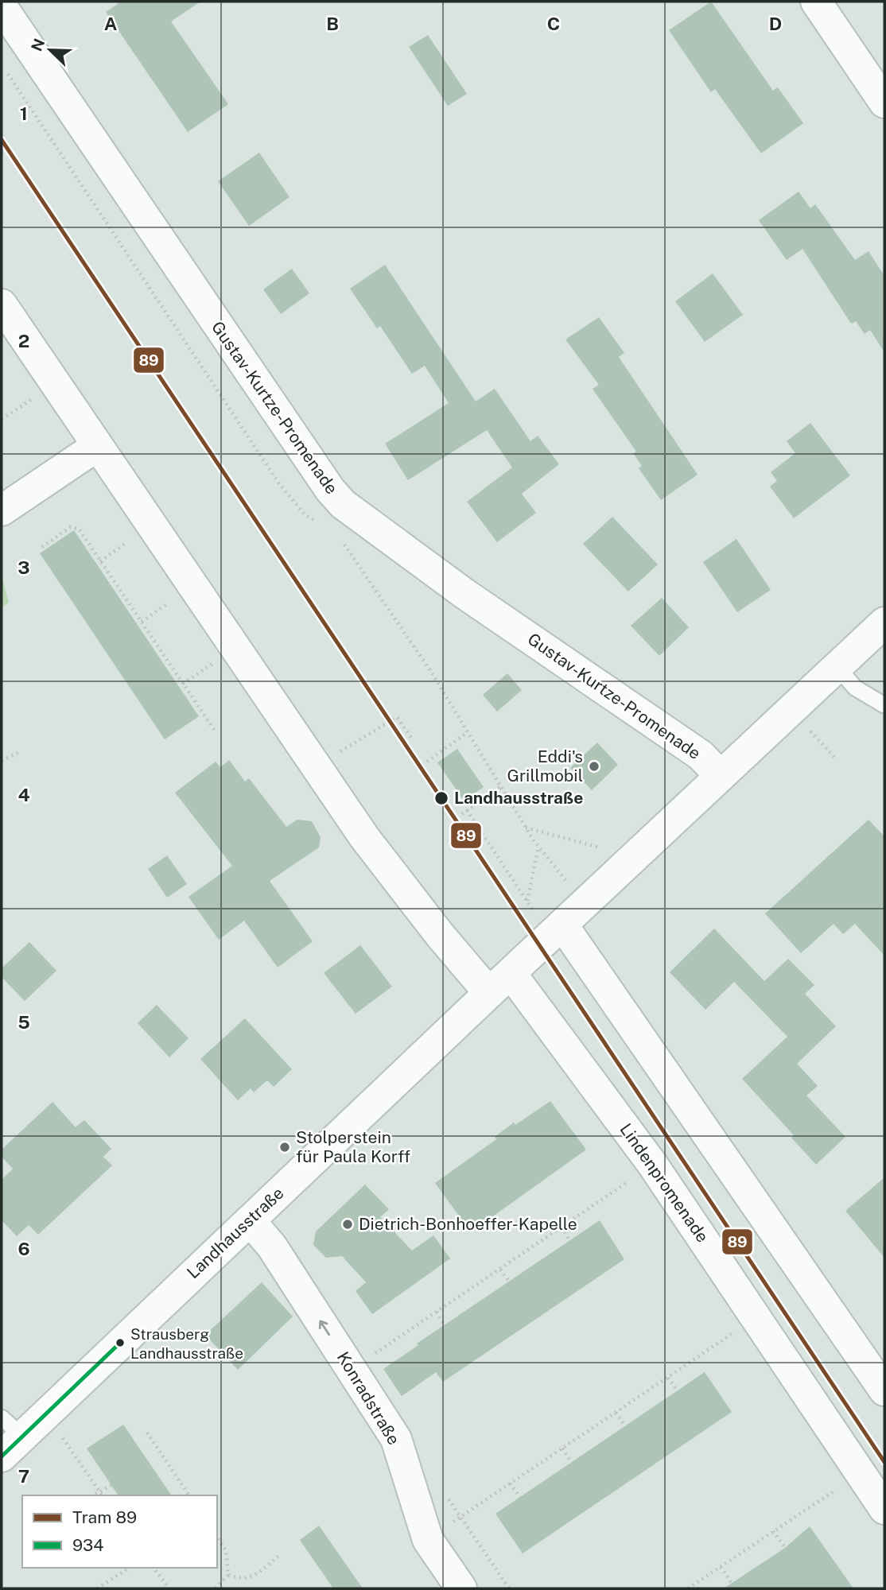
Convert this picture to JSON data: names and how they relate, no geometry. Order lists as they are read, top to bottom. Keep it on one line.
{"streets":{"street":["Gustav-Kurtze-Promenade","Lindenpromenade","Landhausstraße","Konradstraße"]},"crossings":[["Gustav-Kurtze-Promenade","Landhausstraße"],["Lindenpromenade","Landhausstraße"],["Landhausstraße","Konradstraße"]],"one_way":["Konradstraße"],"places":["Eddi's Grillmobil","Landhausstraße","Stolperstein für Paula Korff","Dietrich-Bonhoeffer-Kapelle","Strausberg Landhausstraße"],"lines":["tram line 89","transit line 934"],"legend":["Tram 89","934"],"north":"top left","grid":{"columns":["A","B","C","D"],"rows":["1","2","3","4","5","6","7"]}}
